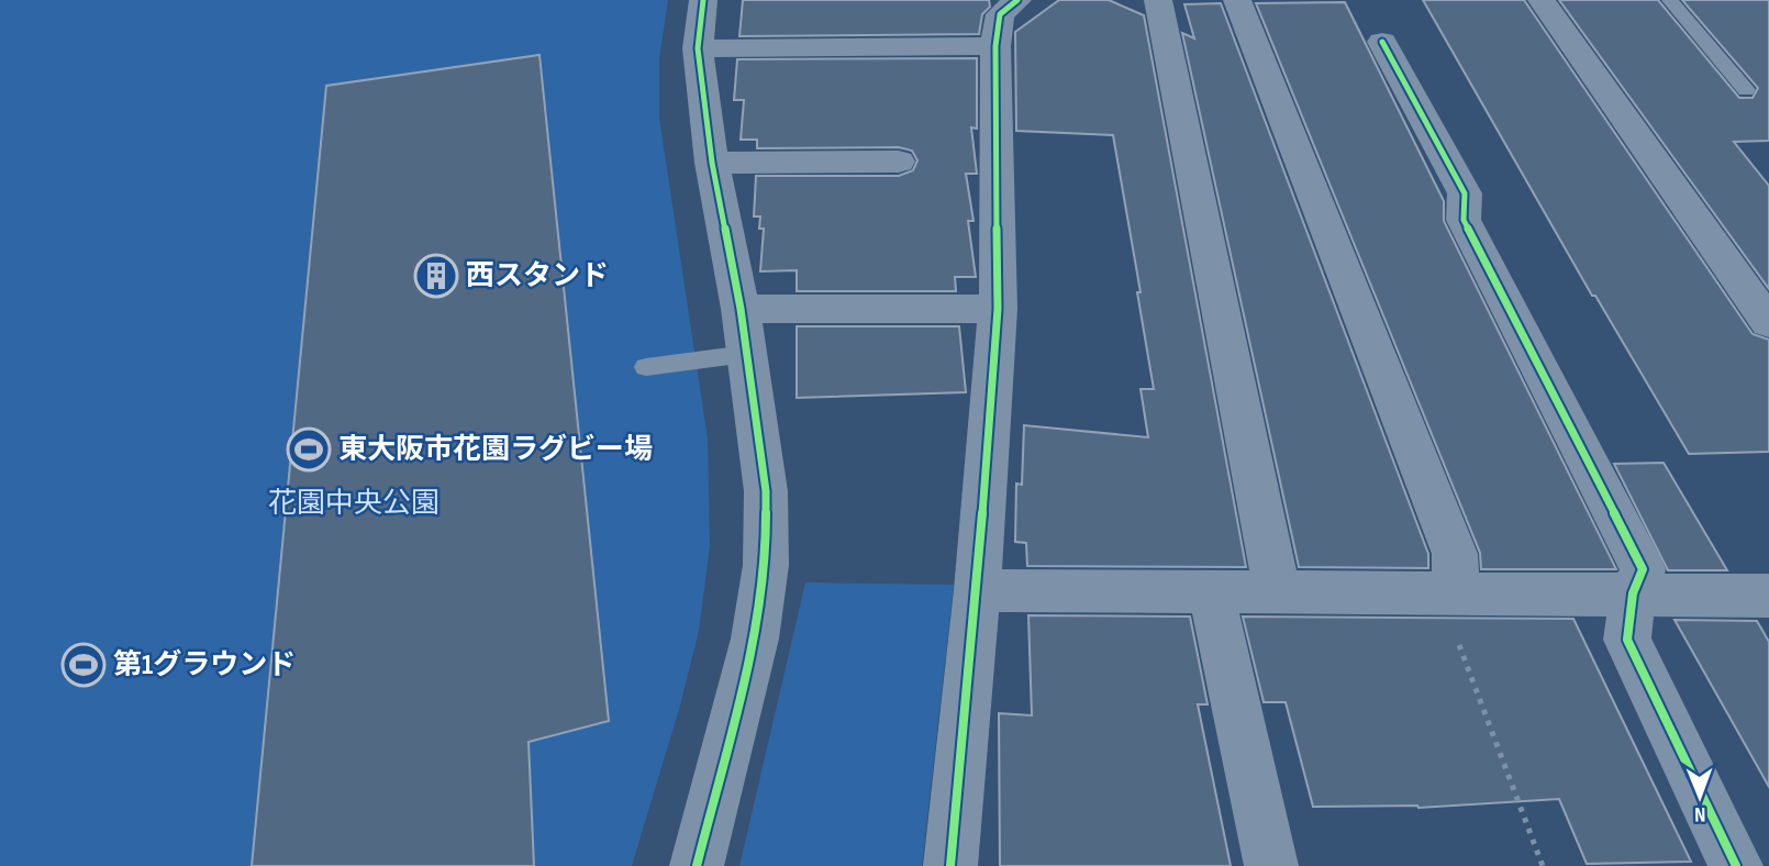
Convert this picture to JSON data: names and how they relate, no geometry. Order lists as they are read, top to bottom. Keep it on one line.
{"parks":["花園中央公園"],"places":{"building":["西スタンド"],"sports":["東大阪市花園ラグビー場","第1グラウンド"]},"north":"bottom"}
